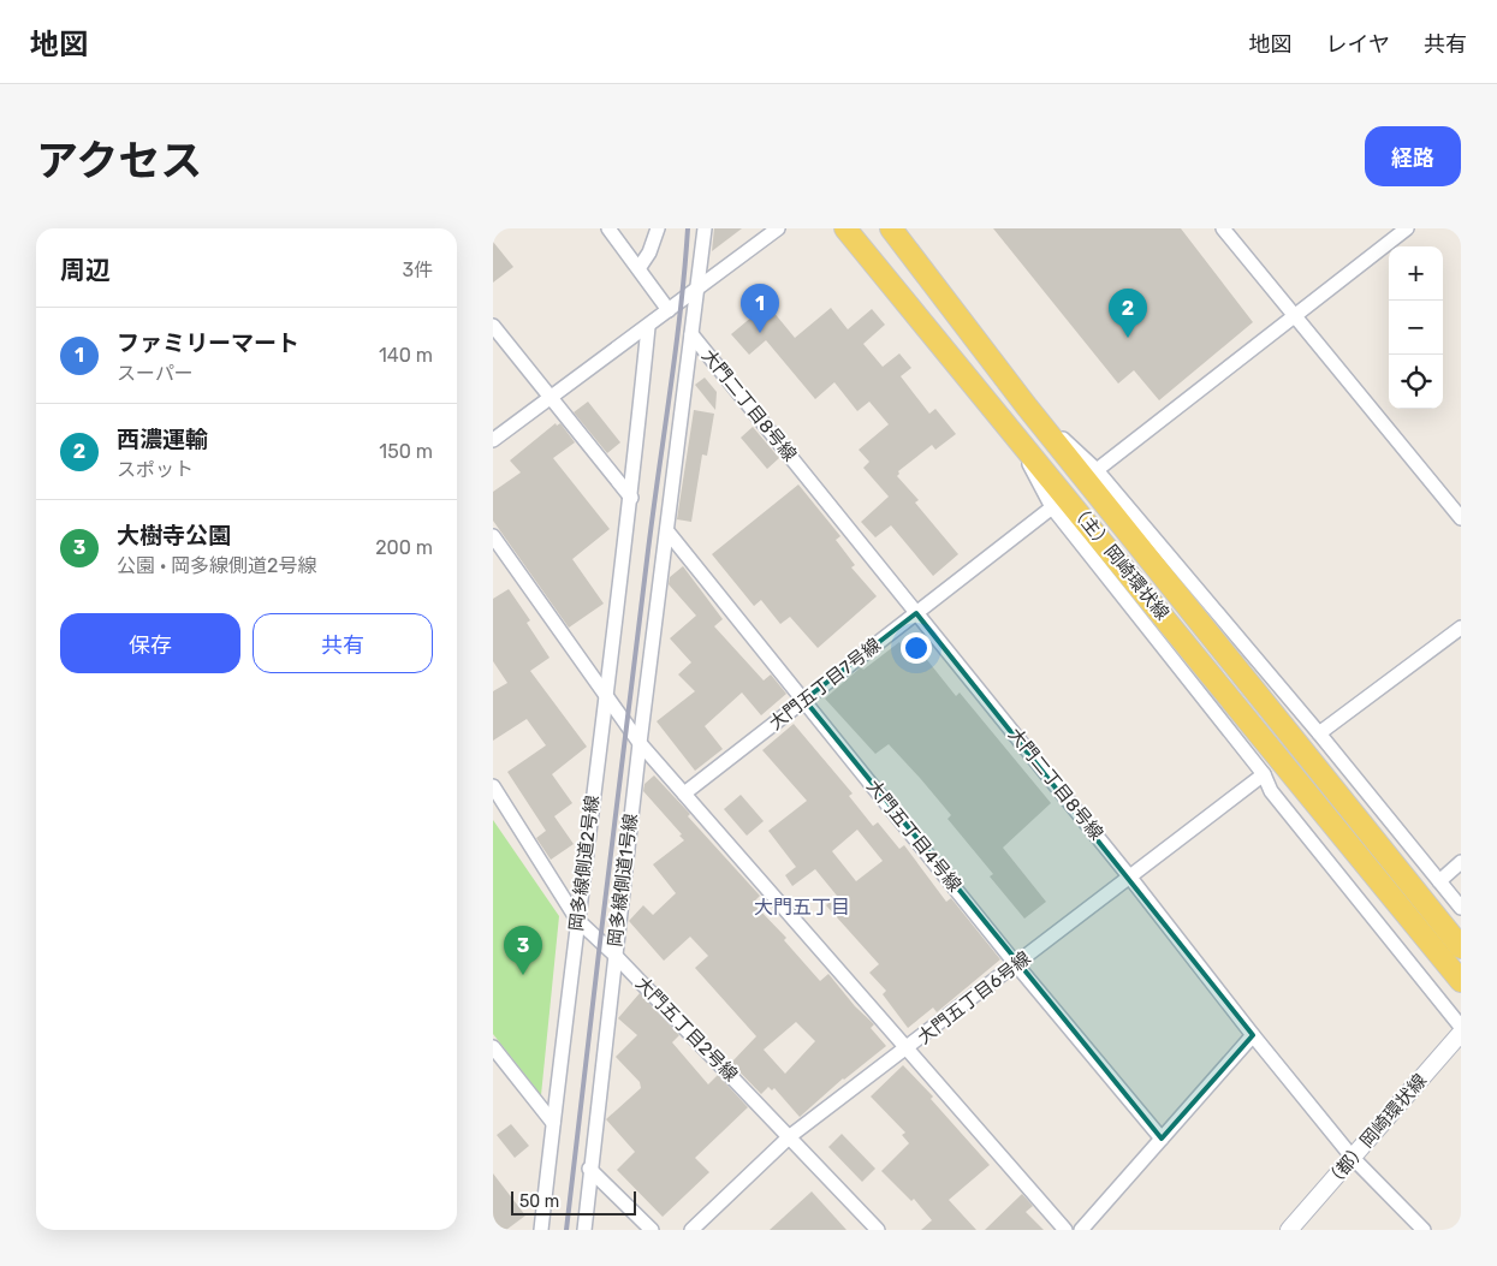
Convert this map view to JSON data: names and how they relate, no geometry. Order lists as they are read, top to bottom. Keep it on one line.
{"streets":{"main road":["（主）岡崎環状線"],"street":["大門二丁目8号線","大門五丁目7号線","大門五丁目4号線","岡多線側道2号線","岡多線側道1号線","大門五丁目6号線","大門五丁目2号線","（都）岡崎環状線"]},"crossings":[["大門二丁目8号線","大門五丁目7号線"],["大門二丁目8号線","岡多線側道1号線"],["大門二丁目8号線","大門五丁目6号線"],["大門二丁目8号線","（都）岡崎環状線"],["大門五丁目7号線","大門五丁目4号線"],["大門五丁目4号線","岡多線側道1号線"],["大門五丁目4号線","大門五丁目6号線"],["岡多線側道2号線","大門五丁目2号線"],["岡多線側道1号線","大門五丁目2号線"],["大門五丁目6号線","大門五丁目2号線"]],"districts":["大門五丁目"],"scale_bar":"50 m","page":{"header":"地図","nav":["地図","レイヤ","共有"],"title":"アクセス","buttons":["経路",["保存","共有"]],"heading":["周辺","3件"],"map_buttons":["+","−"],"pins":["1","2","3"],"list":[{"mark":"1","name":"ファミリーマート","note":"スーパー","value":"140 m"},{"mark":"2","name":"西濃運輸","note":"スポット","value":"150 m"},{"mark":"3","name":"大樹寺公園","note":"公園 · 岡多線側道2号線","value":"200 m"}],"scale":"50 m"}}
